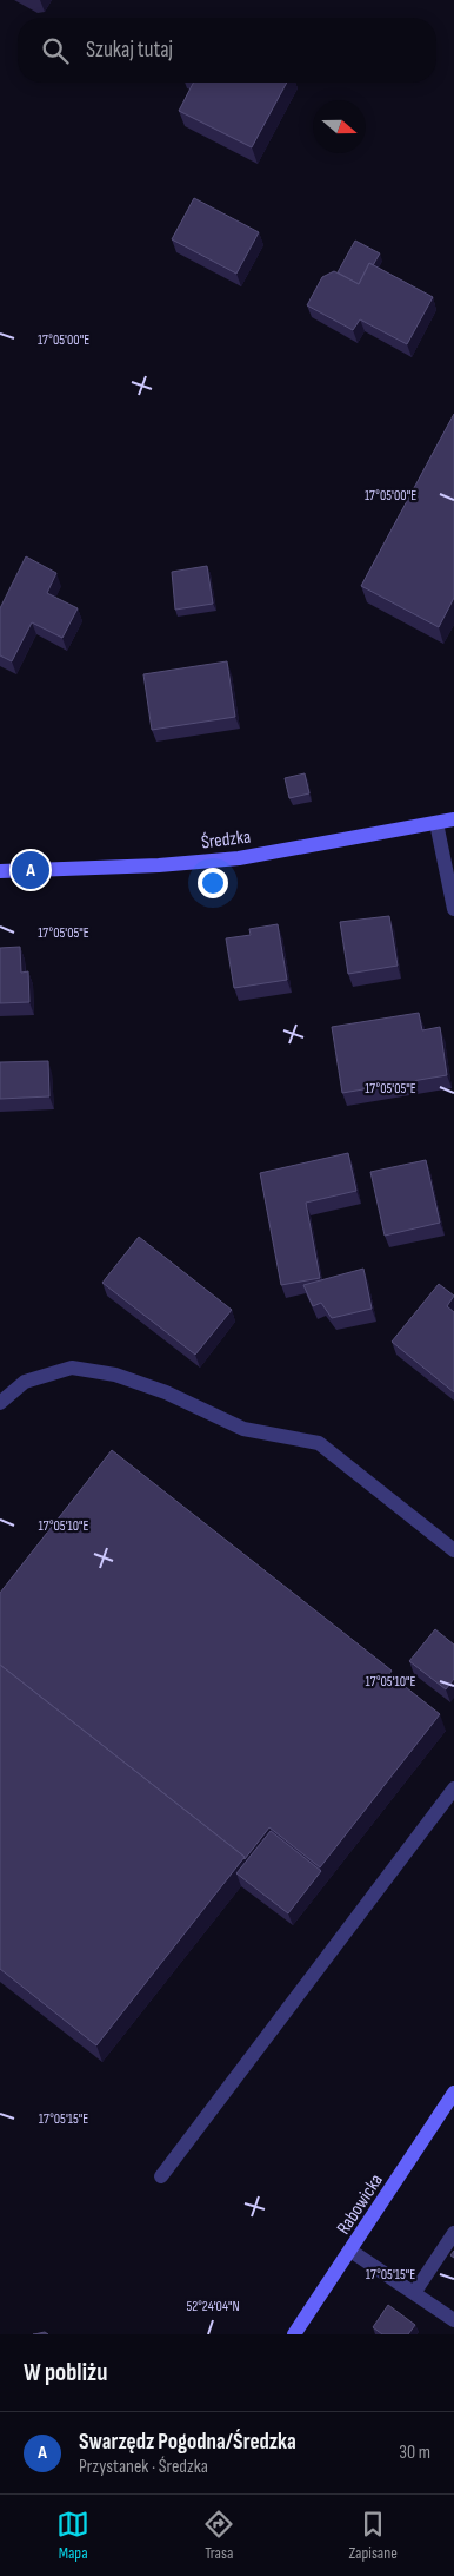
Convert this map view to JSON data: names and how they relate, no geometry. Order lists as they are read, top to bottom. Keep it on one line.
{"streets":{"street":["Średzka","Rabowicka"]},"north":"right","page":{"search":"Szukaj tutaj","pins":"A","heading":"W pobliżu","list":[{"mark":"A","name":"Swarzędz Pogodna/Średzka","note":"Przystanek · Średzka","value":"30 m"}],"nav":["Mapa","Trasa","Zapisane"]},"coordinates":["17°05'00\"E","17°05'05\"E","17°05'10\"E","17°05'15\"E","52°24'04\"N"]}
